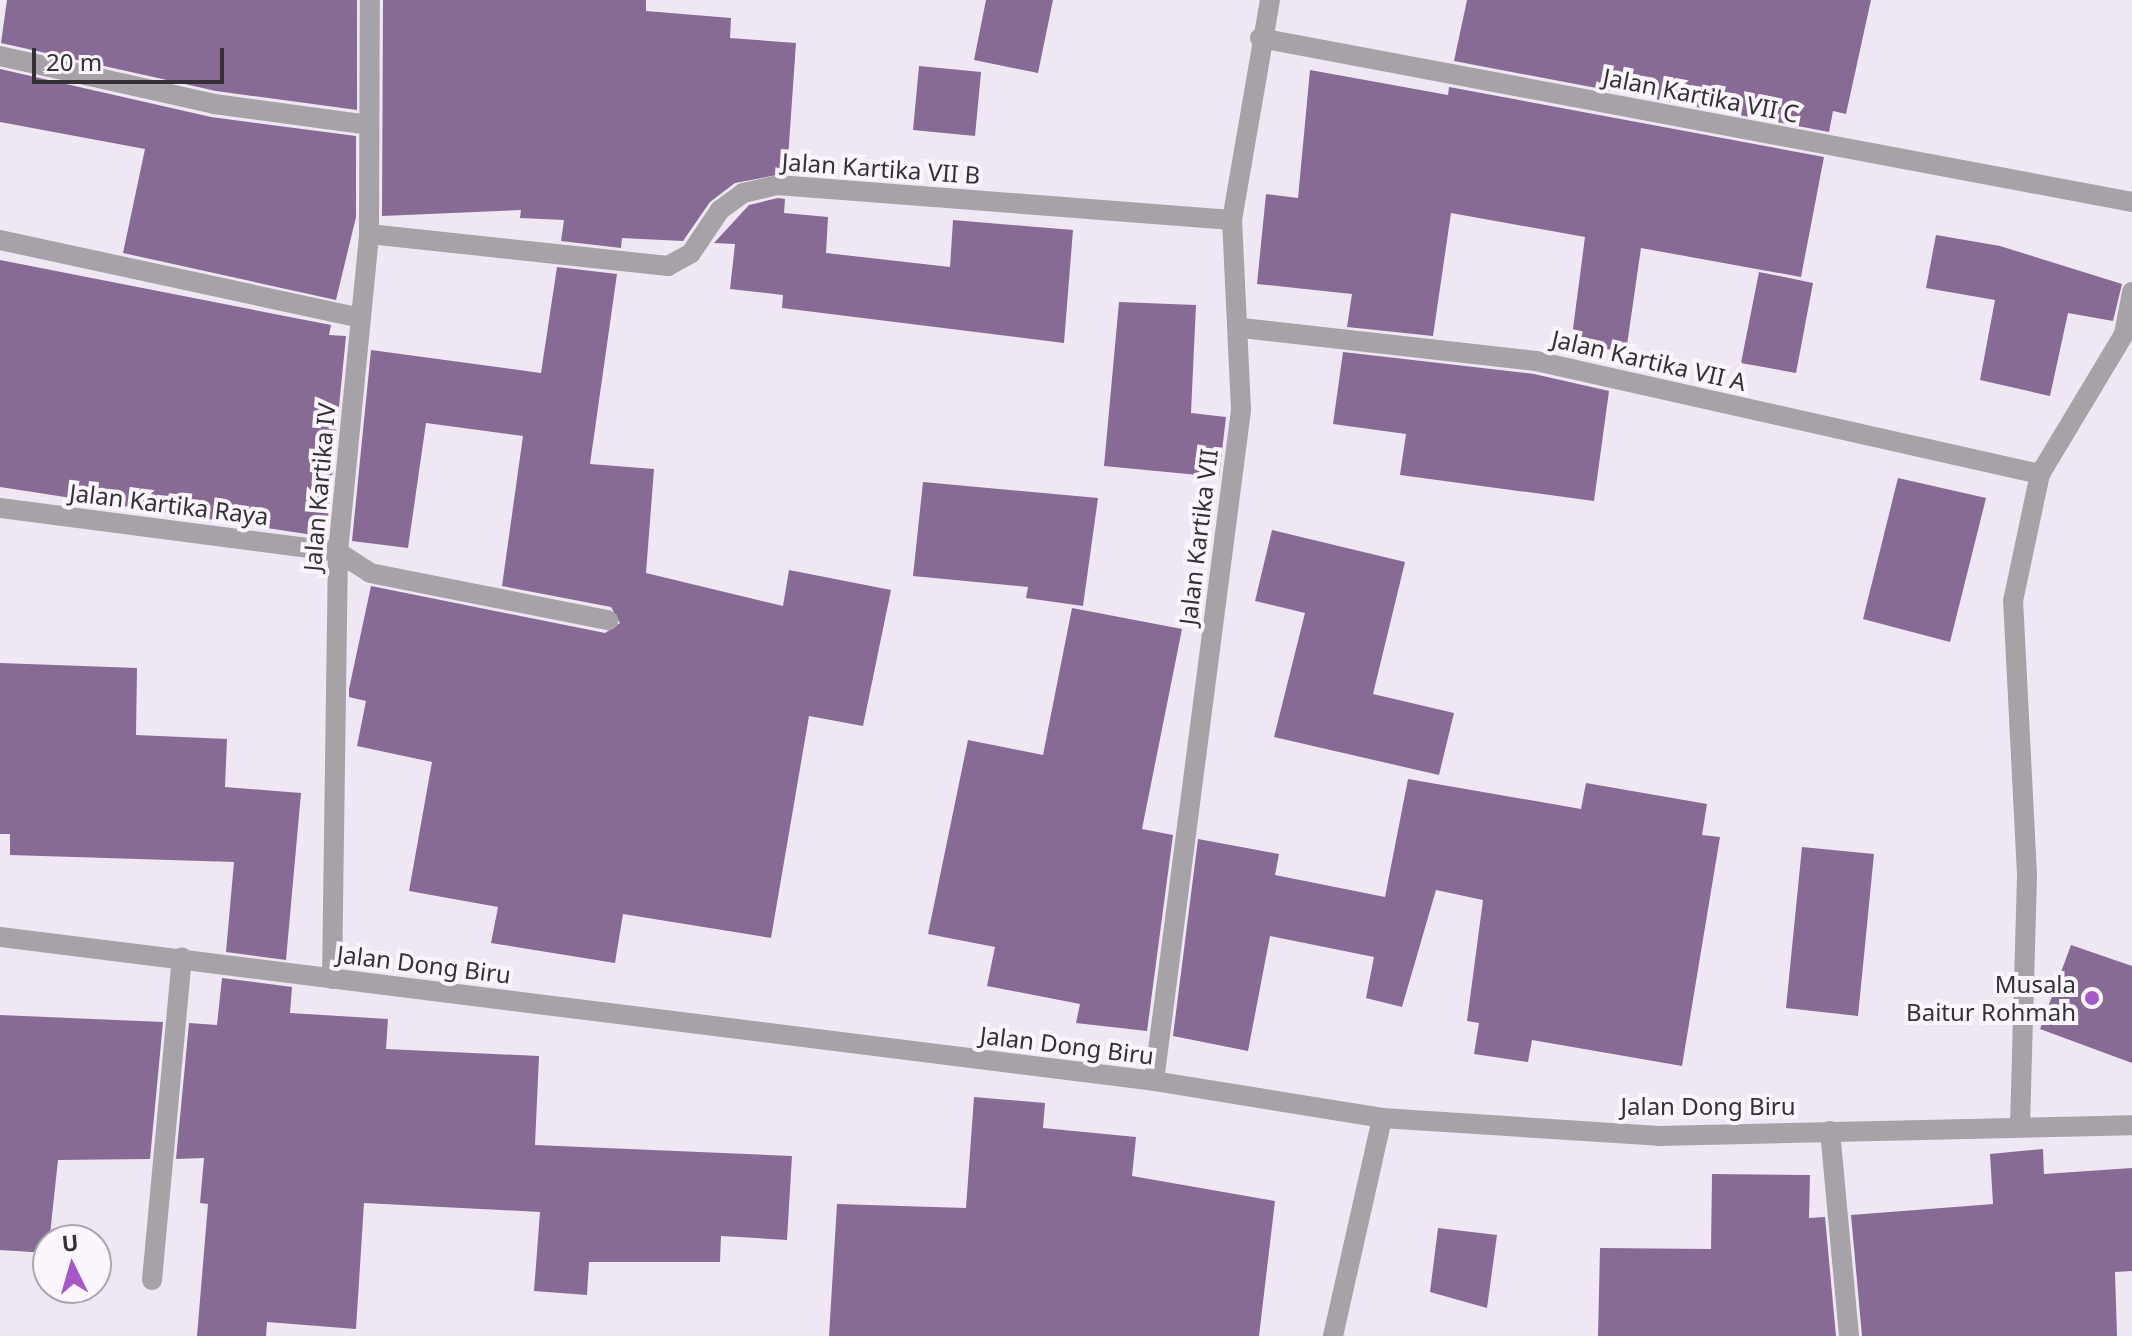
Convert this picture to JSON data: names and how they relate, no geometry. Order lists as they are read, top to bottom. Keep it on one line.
{"streets":{"street":["Jalan Kartika VII C","Jalan Kartika VII B","Jalan Kartika VII A","Jalan Kartika IV","Jalan Kartika Raya","Jalan Kartika VII","Jalan Dong Biru"]},"crossings":[["Jalan Kartika VII C","Jalan Kartika VII"],["Jalan Kartika VII B","Jalan Kartika IV"],["Jalan Kartika VII B","Jalan Kartika VII"],["Jalan Kartika VII A","Jalan Kartika VII"],["Jalan Kartika IV","Jalan Kartika Raya"],["Jalan Kartika IV","Jalan Dong Biru"],["Jalan Kartika VII","Jalan Dong Biru"]],"places":["Musala Baitur Rohmah"],"scale_bar":"20 m","north":"top"}
